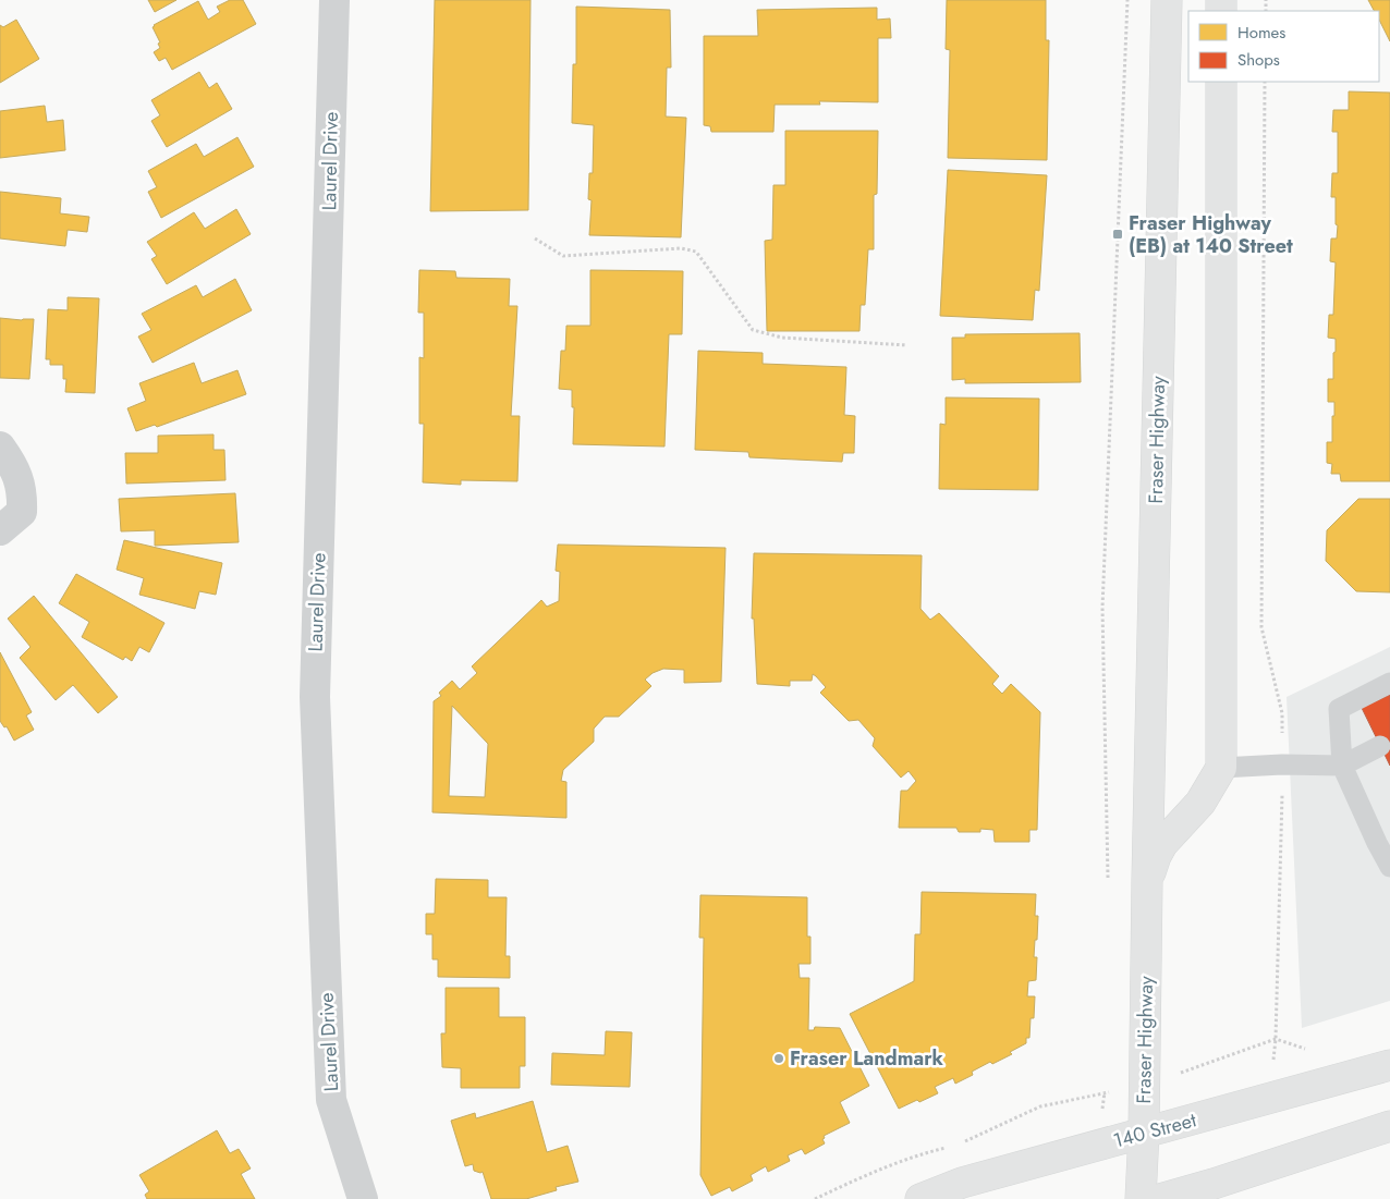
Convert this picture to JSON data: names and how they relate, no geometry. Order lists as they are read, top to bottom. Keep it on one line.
{"streets":{"main road":["Fraser Highway","140 Street"],"street":["Laurel Drive"]},"crossings":[["Fraser Highway","140 Street"]],"places":{"transit":["Fraser Highway (EB) at 140 Street"],"other":["Fraser Landmark"]},"legend":["Homes","Shops"]}
